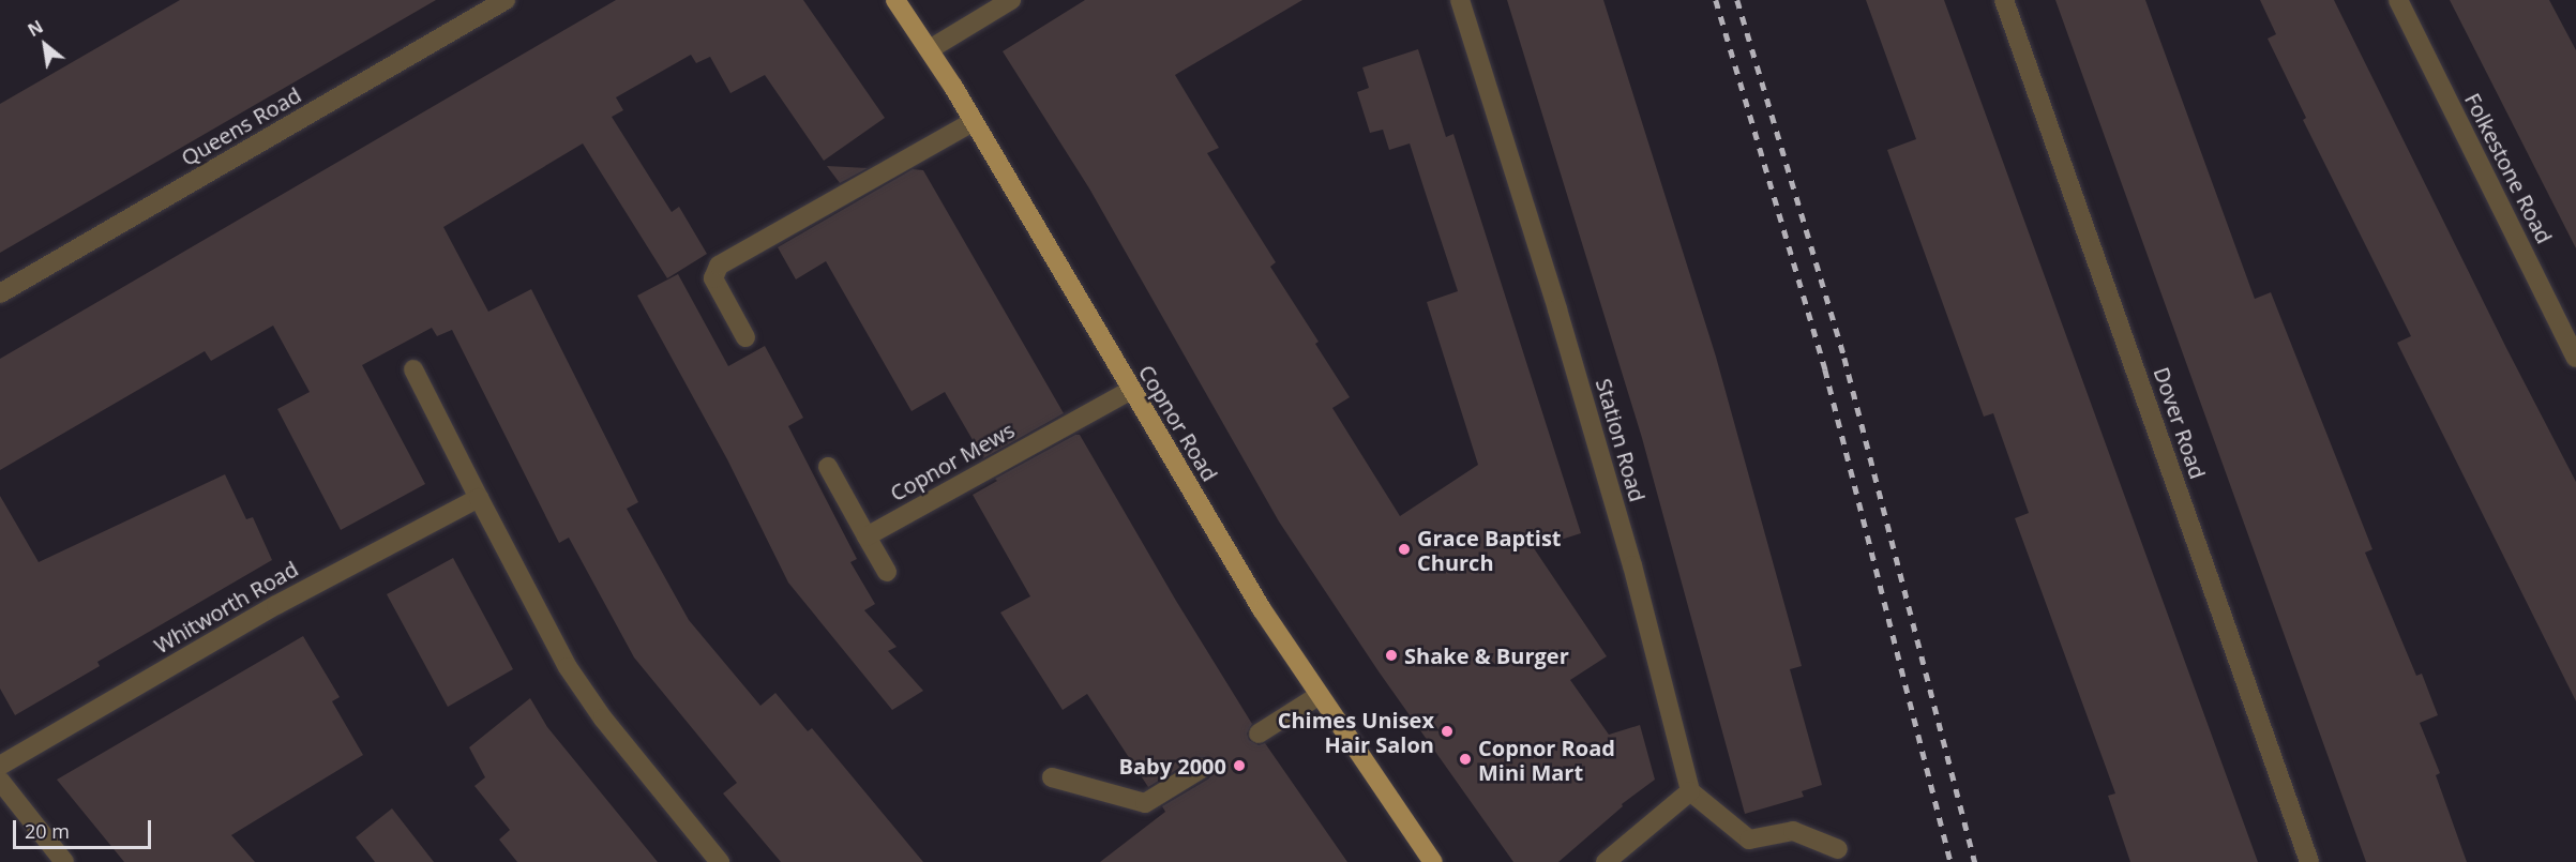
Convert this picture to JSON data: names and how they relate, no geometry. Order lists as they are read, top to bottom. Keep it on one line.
{"streets":{"main road":["Copnor Road"],"street":["Queens Road","Folkestone Road","Dover Road","Station Road","Copnor Mews","Whitworth Road"]},"crossings":[["Copnor Road","Copnor Mews"]],"places":["Grace Baptist Church","Shake & Burger","Chimes Unisex Hair Salon","Copnor Road Mini Mart","Baby 2000"],"scale_bar":"20 m","north":"top left"}
